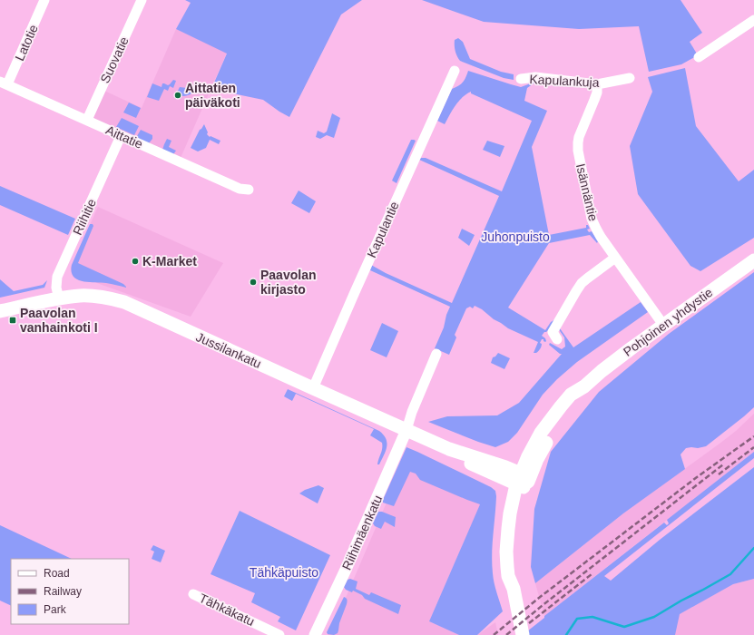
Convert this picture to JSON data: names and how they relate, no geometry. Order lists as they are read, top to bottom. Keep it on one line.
{"streets":{"main road":["Pohjoinen yhdystie","Jussilankatu"],"street":["Latotie","Suovatie","Kapulankuja","Aittatie","Isännäntie","Riihitie","Kapulantie","Riihimäenkatu","Tähkäkatu"]},"crossings":[["Latotie","Aittatie"],["Suovatie","Aittatie"],["Kapulankuja","Isännäntie"],["Aittatie","Riihitie"],["Isännäntie","Pohjoinen yhdystie"],["Riihitie","Jussilankatu"],["Kapulantie","Jussilankatu"],["Pohjoinen yhdystie","Jussilankatu"],["Jussilankatu","Riihimäenkatu"]],"parks":["Juhonpuisto","Tähkäpuisto"],"places":{"other":["Aittatien päiväkoti","K-Market","Paavolan kirjasto"],"transit":["Paavolan vanhainkoti I"]},"legend":["Road","Railway","Park"]}
